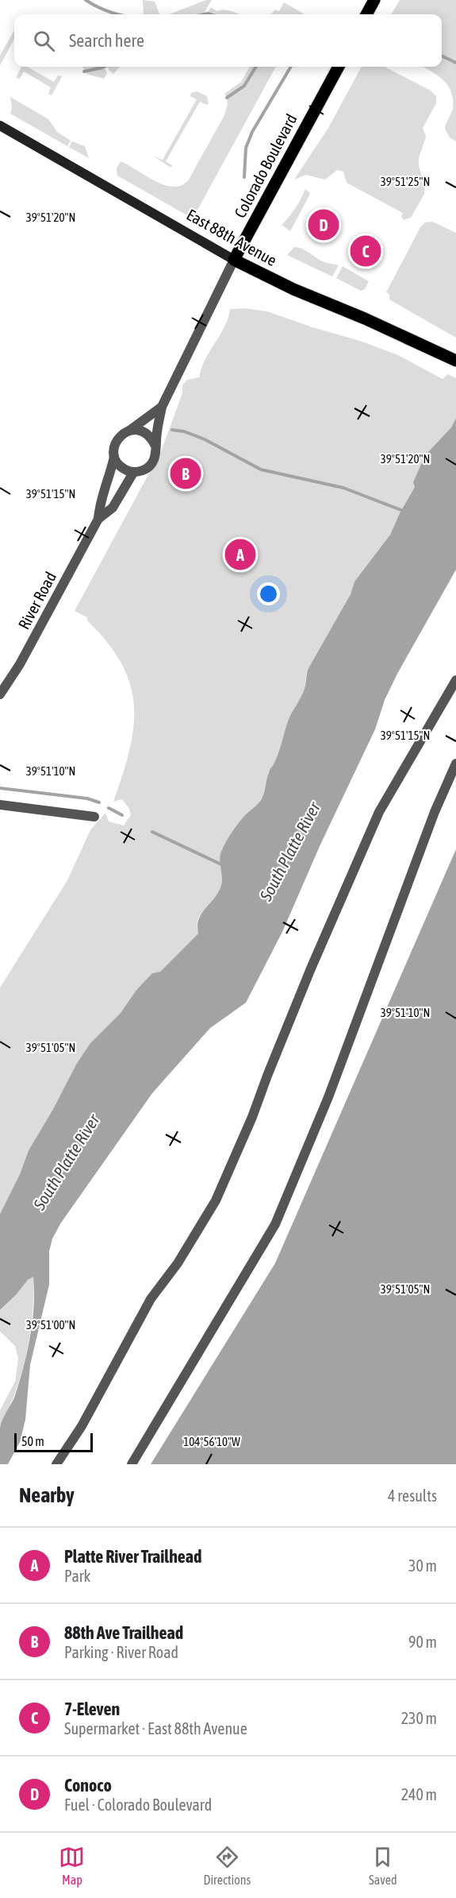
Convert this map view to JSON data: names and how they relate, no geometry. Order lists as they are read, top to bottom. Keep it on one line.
{"streets":{"main road":["Colorado Boulevard","East 88th Avenue"],"street":["River Road"]},"crossings":[["Colorado Boulevard","East 88th Avenue"]],"water":["South Platte River"],"scale_bar":"50 m","page":{"search":"Search here","pins":["D","C","B","A"],"scale":"50 m","heading":["Nearby","4 results"],"list":[{"mark":"A","name":"Platte River Trailhead","note":"Park","value":"30 m"},{"mark":"B","name":"88th Ave Trailhead","note":"Parking · River Road","value":"90 m"},{"mark":"C","name":"7-Eleven","note":"Supermarket · East 88th Avenue","value":"230 m"},{"mark":"D","name":"Conoco","note":"Fuel · Colorado Boulevard","value":"240 m"}],"nav":["Map","Directions","Saved"]},"coordinates":["39°51'25\"N","39°51'20\"N","39°51'15\"N","39°51'10\"N","39°51'05\"N","39°51'00\"N","104°56'10\"W"]}
